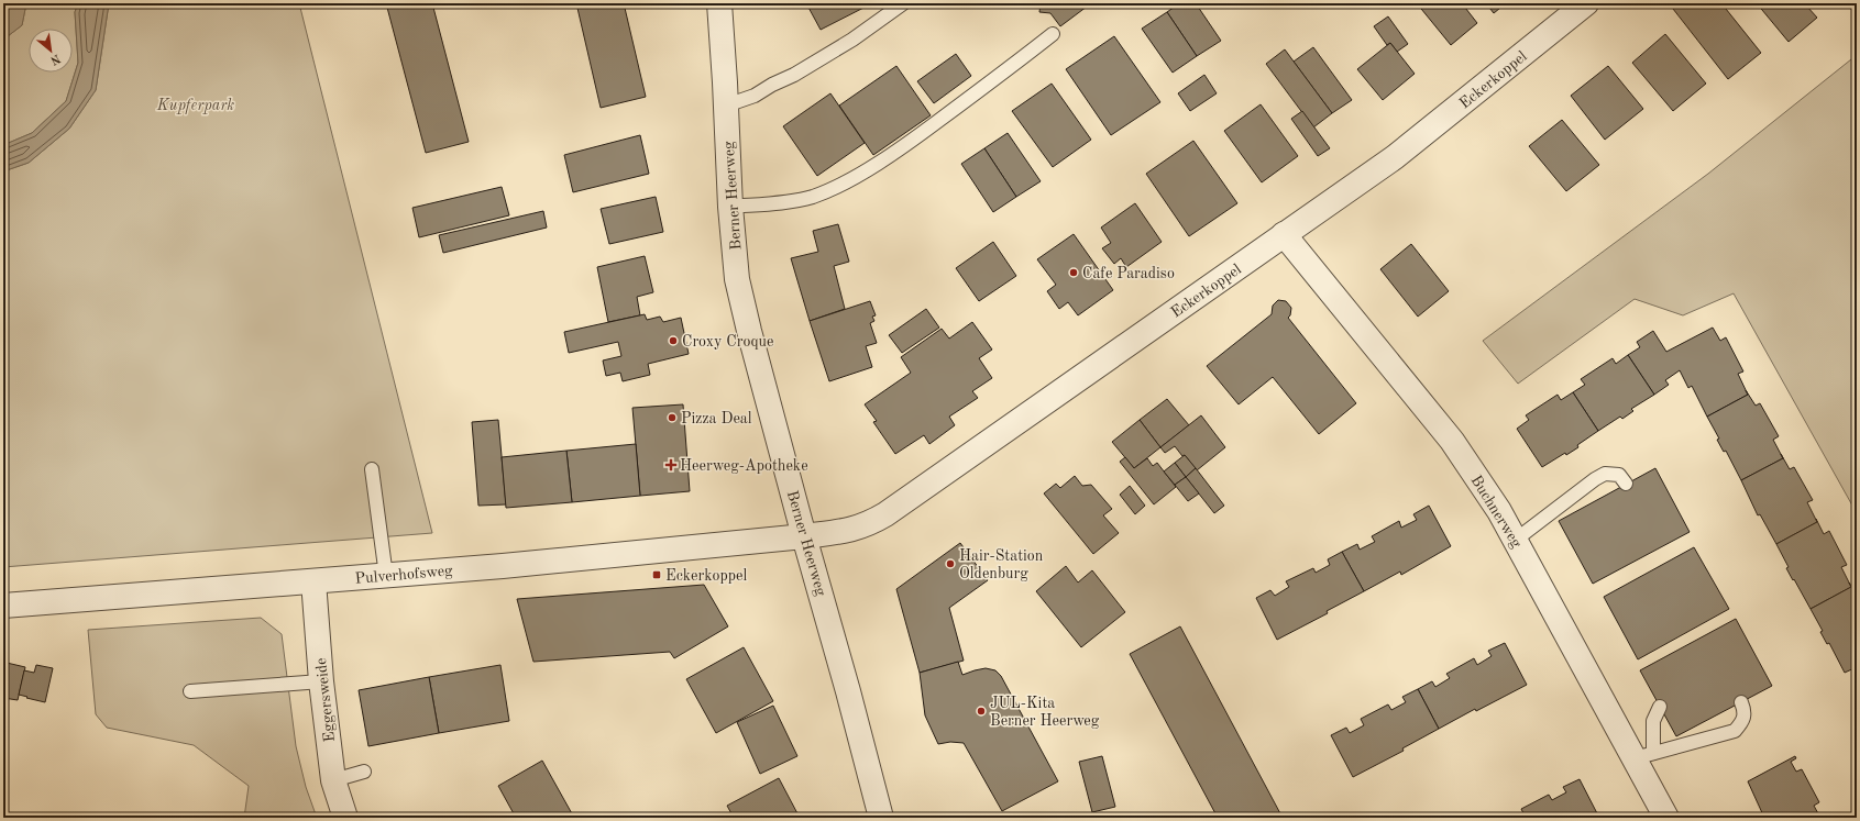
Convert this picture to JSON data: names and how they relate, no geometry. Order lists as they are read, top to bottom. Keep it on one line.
{"streets":{"street":["Eckerkoppel","Berner Heerweg","Buchnerweg","Pulverhofsweg","Eggersweide"]},"crossings":[["Eckerkoppel","Berner Heerweg"],["Eckerkoppel","Buchnerweg"],["Eckerkoppel","Pulverhofsweg"],["Berner Heerweg","Pulverhofsweg"],["Pulverhofsweg","Eggersweide"]],"parks":["Kupferpark"],"places":{"other":["Cafe Paradiso","Croxy Croque","Pizza Deal","Hair-Station Oldenburg","JUL-Kita Berner Heerweg"],"health":["Heerweg-Apotheke"],"transit":["Eckerkoppel"]},"north":"bottom right"}
